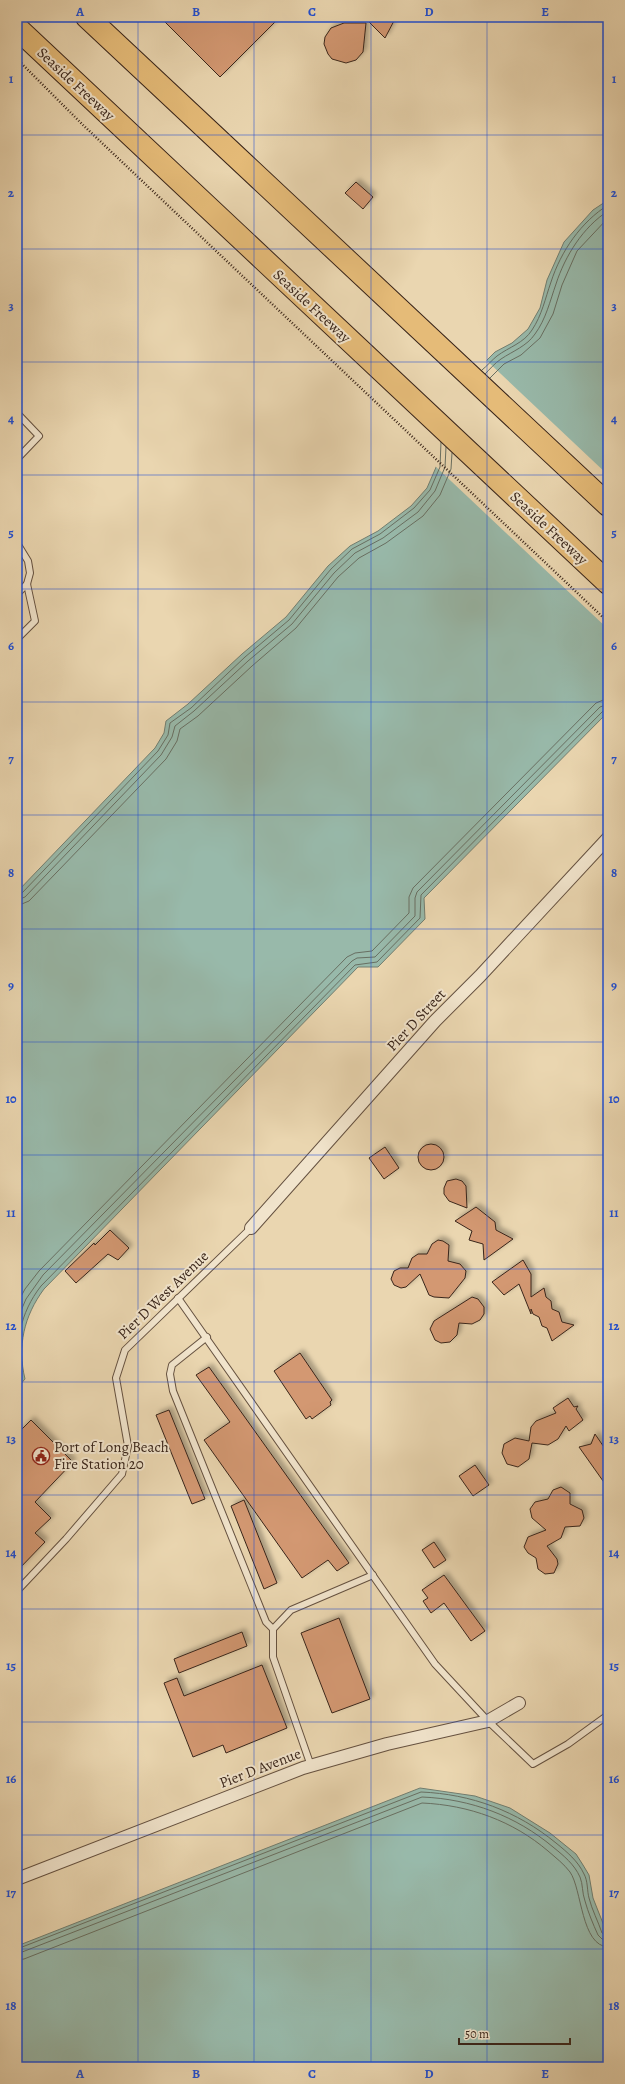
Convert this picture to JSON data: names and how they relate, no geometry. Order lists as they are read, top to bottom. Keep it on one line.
{"streets":{"highway":["Seaside Freeway"],"street":["Pier D Street","Pier D Avenue"],"lane":["Pier D West Avenue"]},"crossings":[["Pier D Street","Pier D West Avenue"]],"places":{"public building":["Port of Long Beach Fire Station 20"]},"scale_bar":"50 m","grid":{"columns":["A","B","C","D","E"],"rows":["1","2","3","4","5","6","7","8","9","10","11","12","13","14","15","16","17","18"]}}
